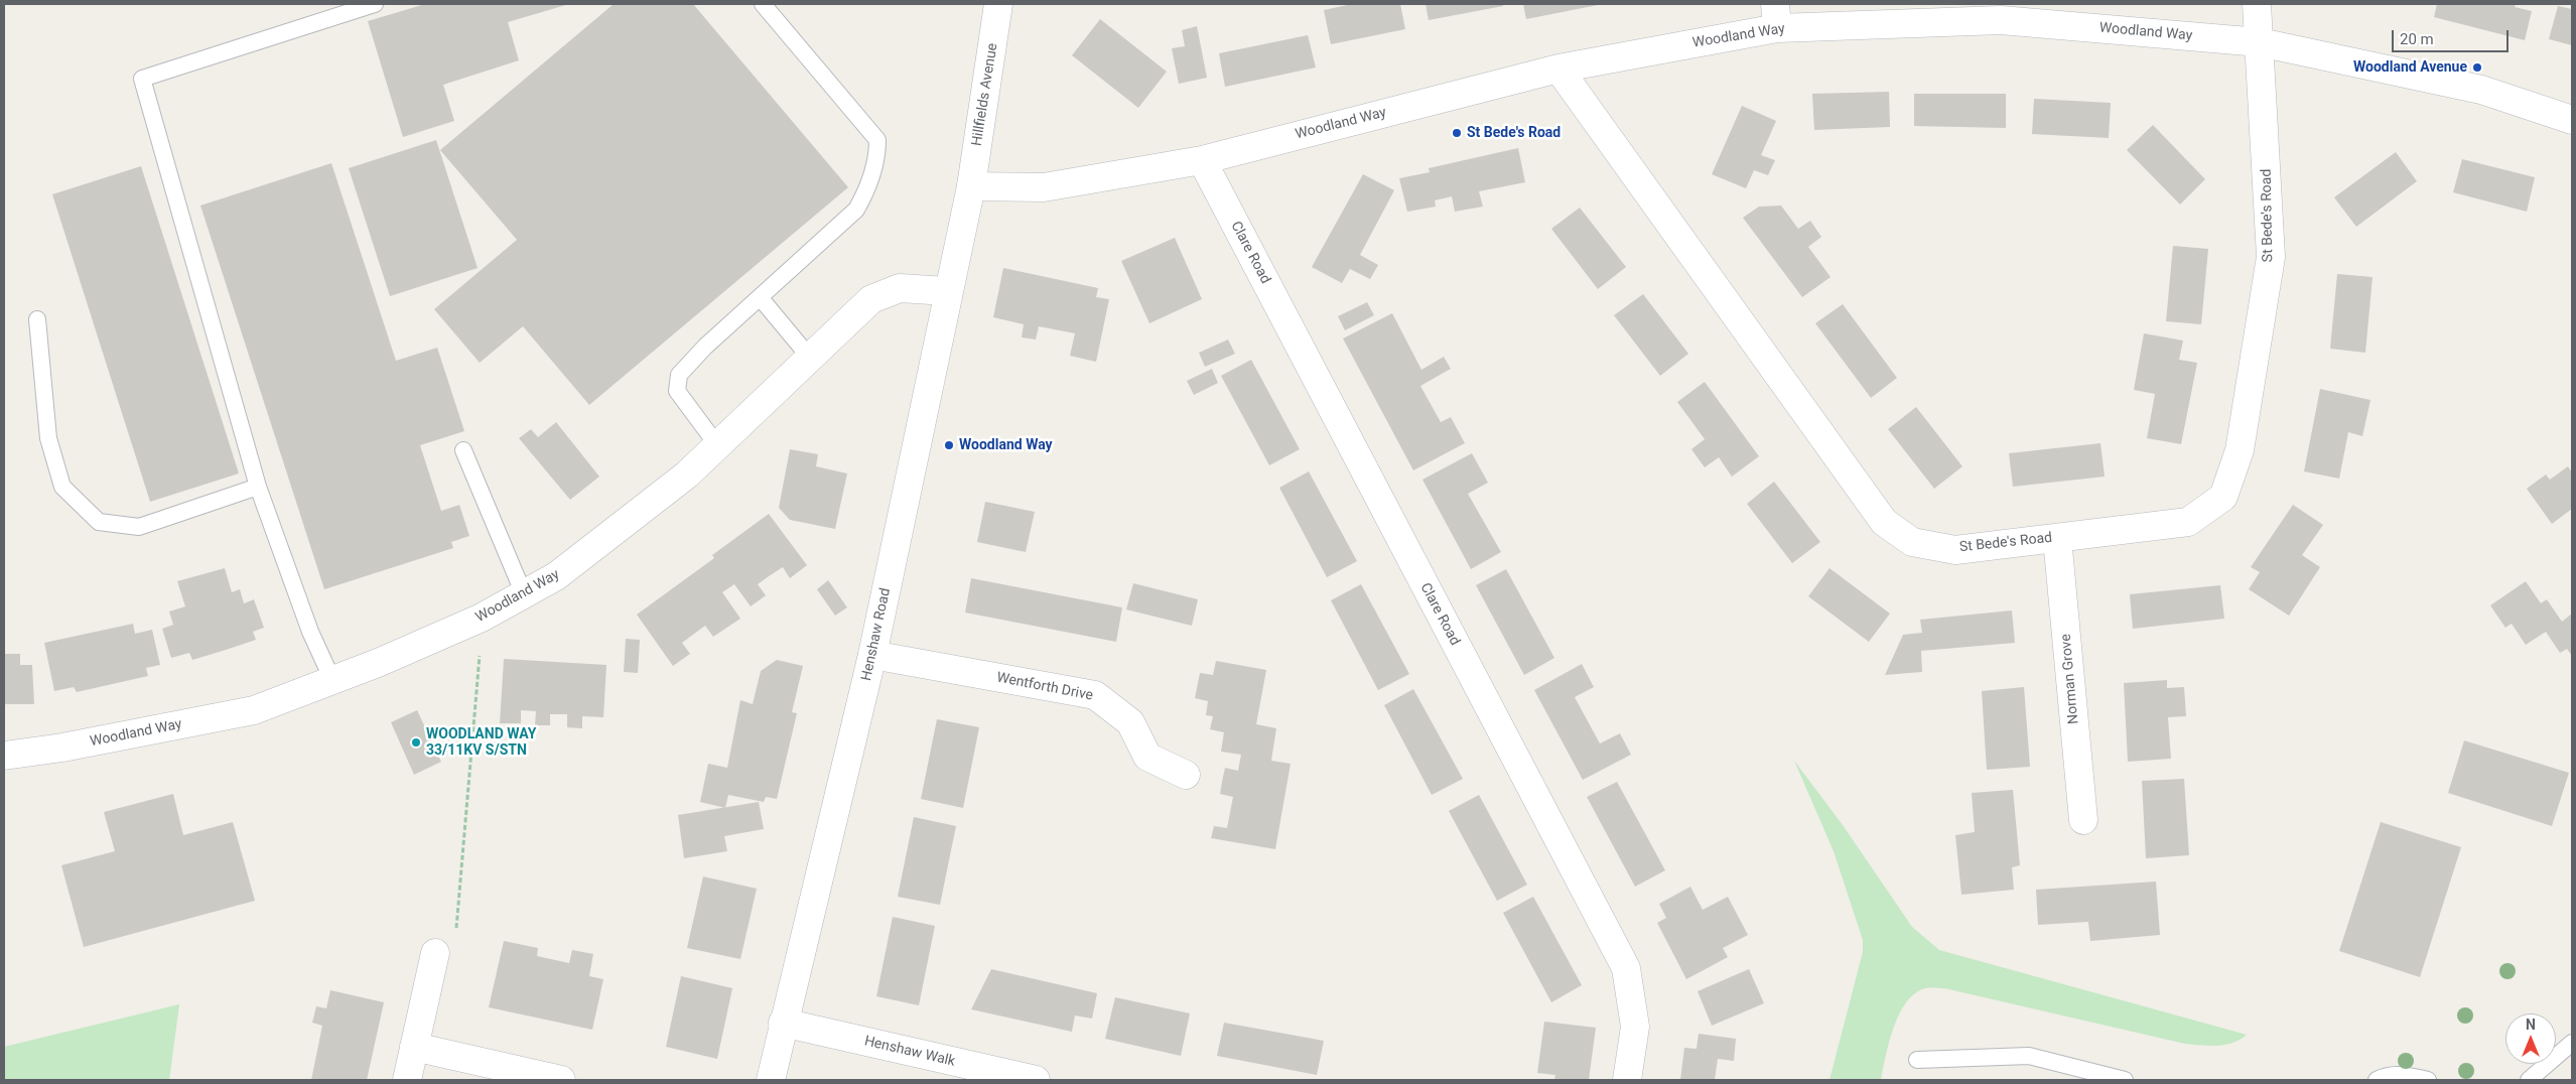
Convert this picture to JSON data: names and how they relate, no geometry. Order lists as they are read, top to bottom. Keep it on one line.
{"streets":{"street":["Woodland Way","Hillfields Avenue","St Bede's Road","Clare Road","Henshaw Road","Norman Grove","Wentforth Drive","Henshaw Walk"]},"crossings":[["Woodland Way","Hillfields Avenue"],["Woodland Way","St Bede's Road"],["Woodland Way","Clare Road"],["Woodland Way","Henshaw Road"],["Hillfields Avenue","Henshaw Road"],["St Bede's Road","Norman Grove"],["Henshaw Road","Wentforth Drive"],["Henshaw Road","Henshaw Walk"]],"places":["Woodland Avenue","St Bede's Road","Woodland Way","WOODLAND WAY 33/11KV S/STN"],"scale_bar":"20 m","north":"top"}
